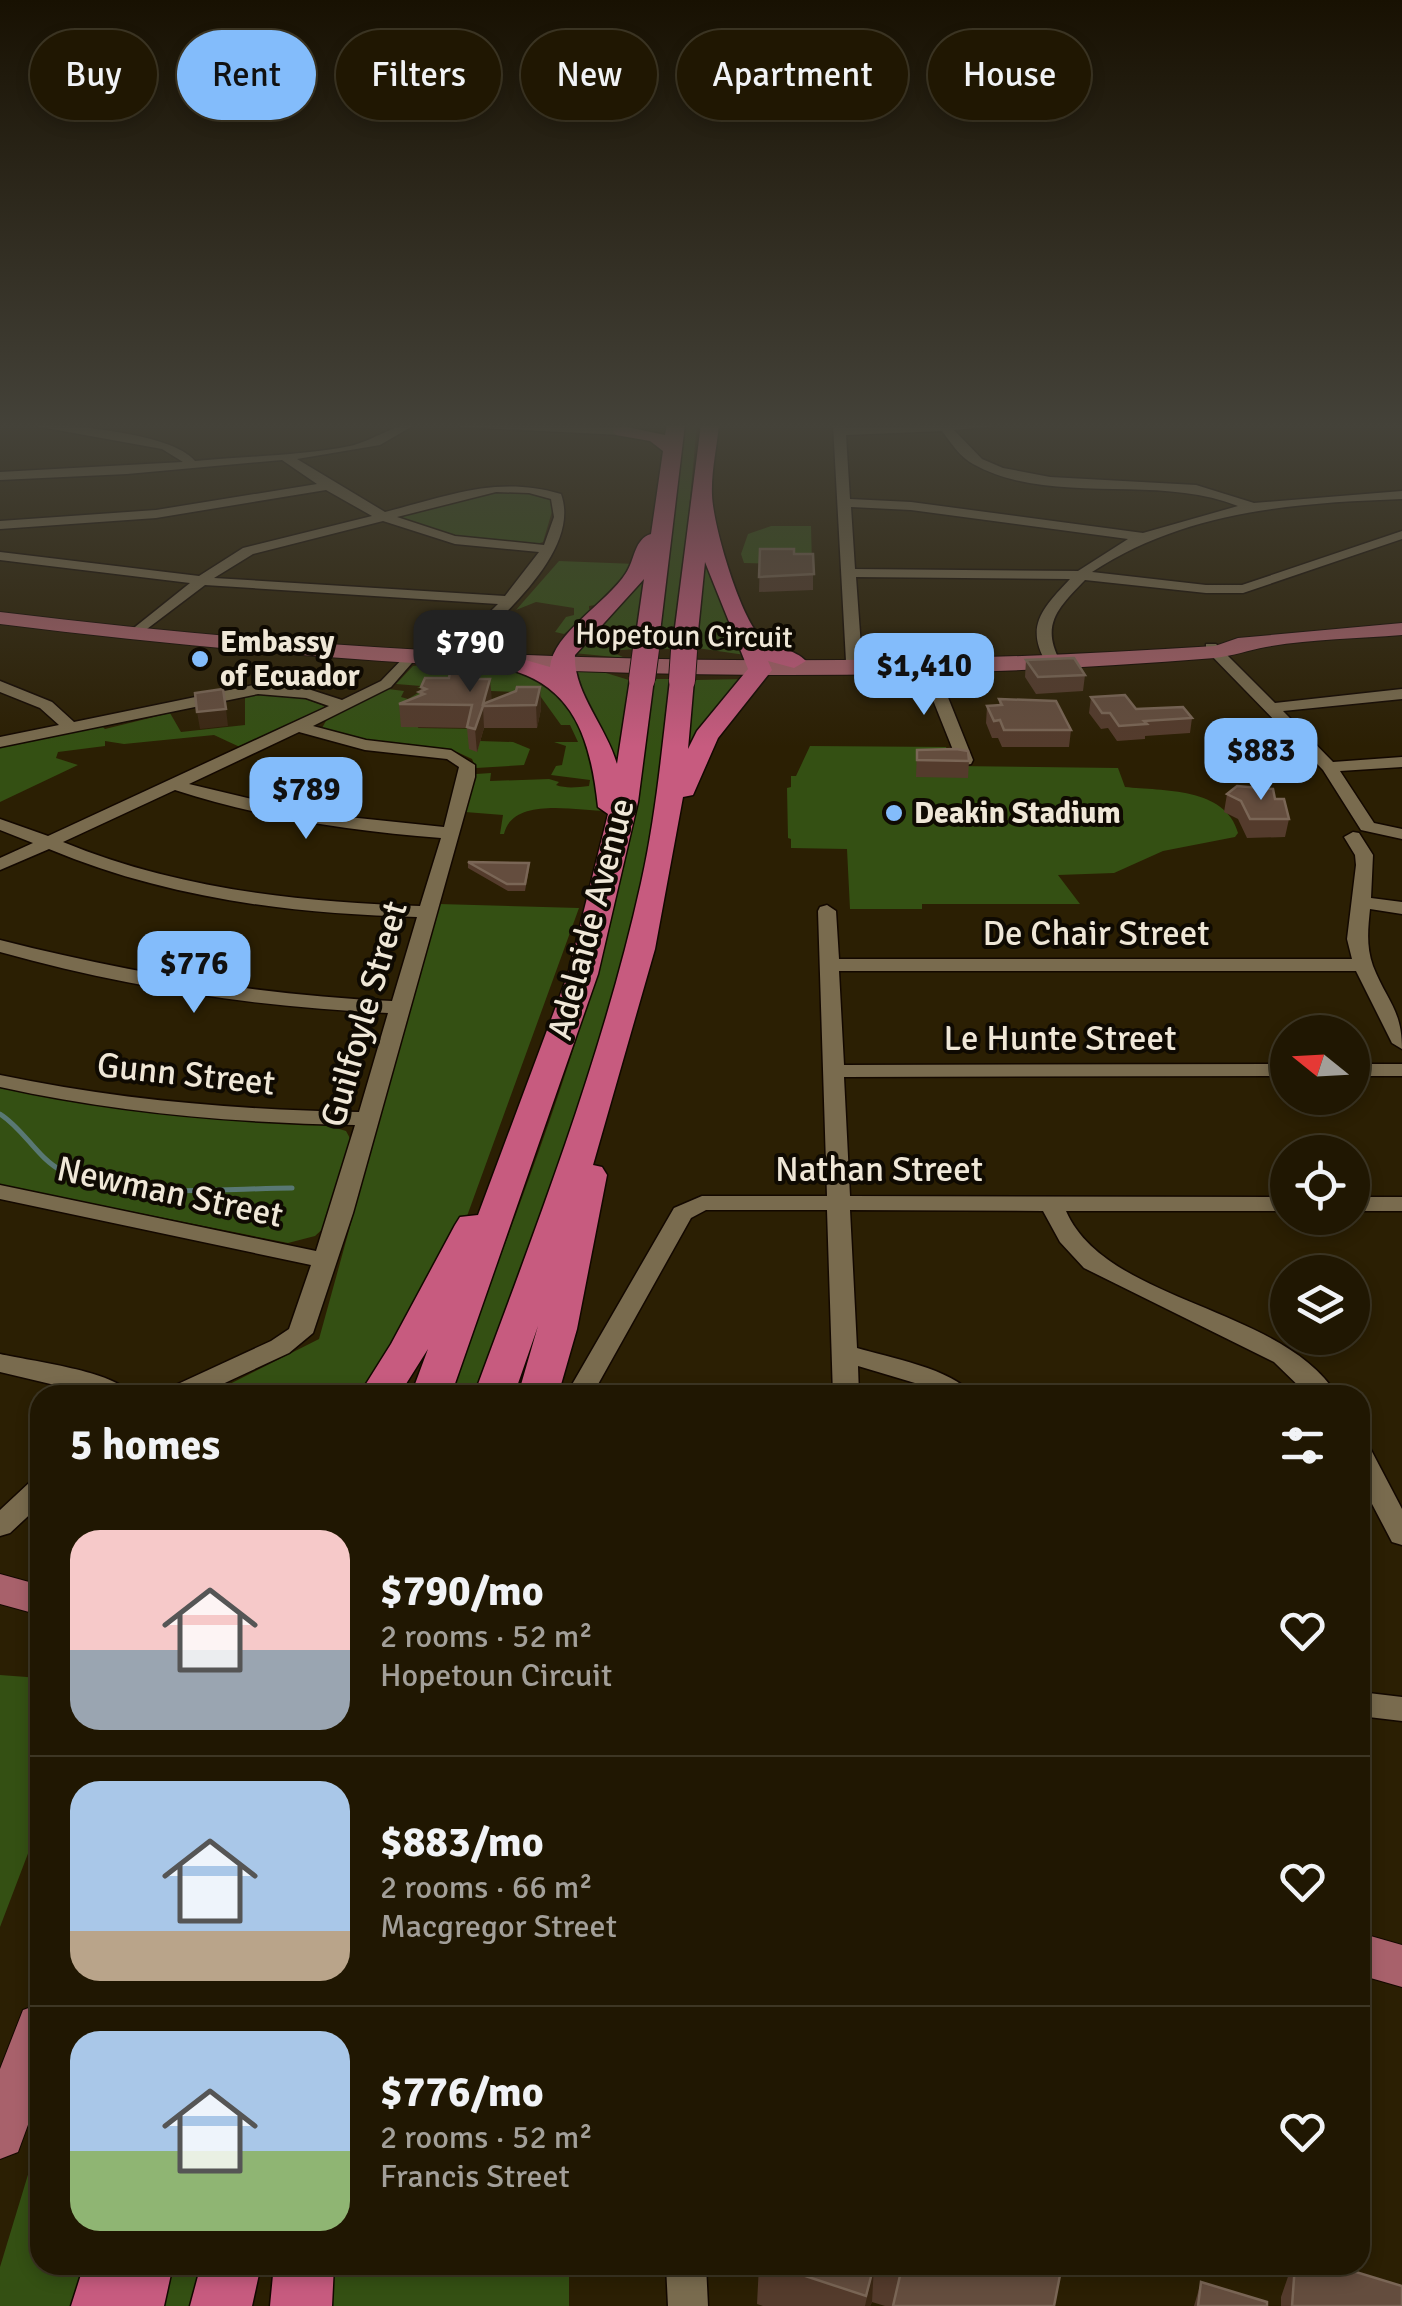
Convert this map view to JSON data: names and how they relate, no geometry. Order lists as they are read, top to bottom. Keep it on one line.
{"streets":{"highway":["Adelaide Avenue"],"main road":["Hopetoun Circuit"],"street":["De Chair Street","Guilfoyle Street","Le Hunte Street","Gunn Street","Nathan Street","Newman Street"]},"crossings":[["Guilfoyle Street","Gunn Street"],["Guilfoyle Street","Newman Street"]],"places":["Embassy of Ecuador","Deakin Stadium"],"north":"left","page":{"chip":["Buy","Rent","Filters","New","Apartment","House"],"price":["$790","$1,410","$883","$789","$776"],"heading":"5 homes","list":[{"name":"$790/mo","note":"2 rooms · 52 m² · Hopetoun Circuit"},{"name":"$883/mo","note":"2 rooms · 66 m² · Macgregor Street"},{"name":"$776/mo","note":"2 rooms · 52 m² · Francis Street"}]}}
